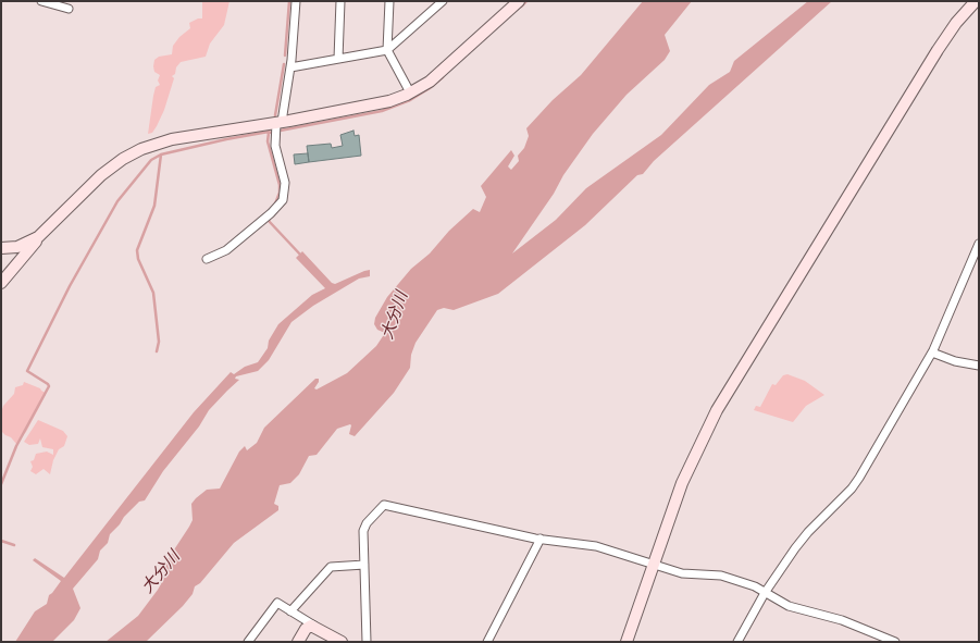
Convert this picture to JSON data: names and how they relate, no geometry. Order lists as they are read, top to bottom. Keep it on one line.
{"water":["大分川"]}
